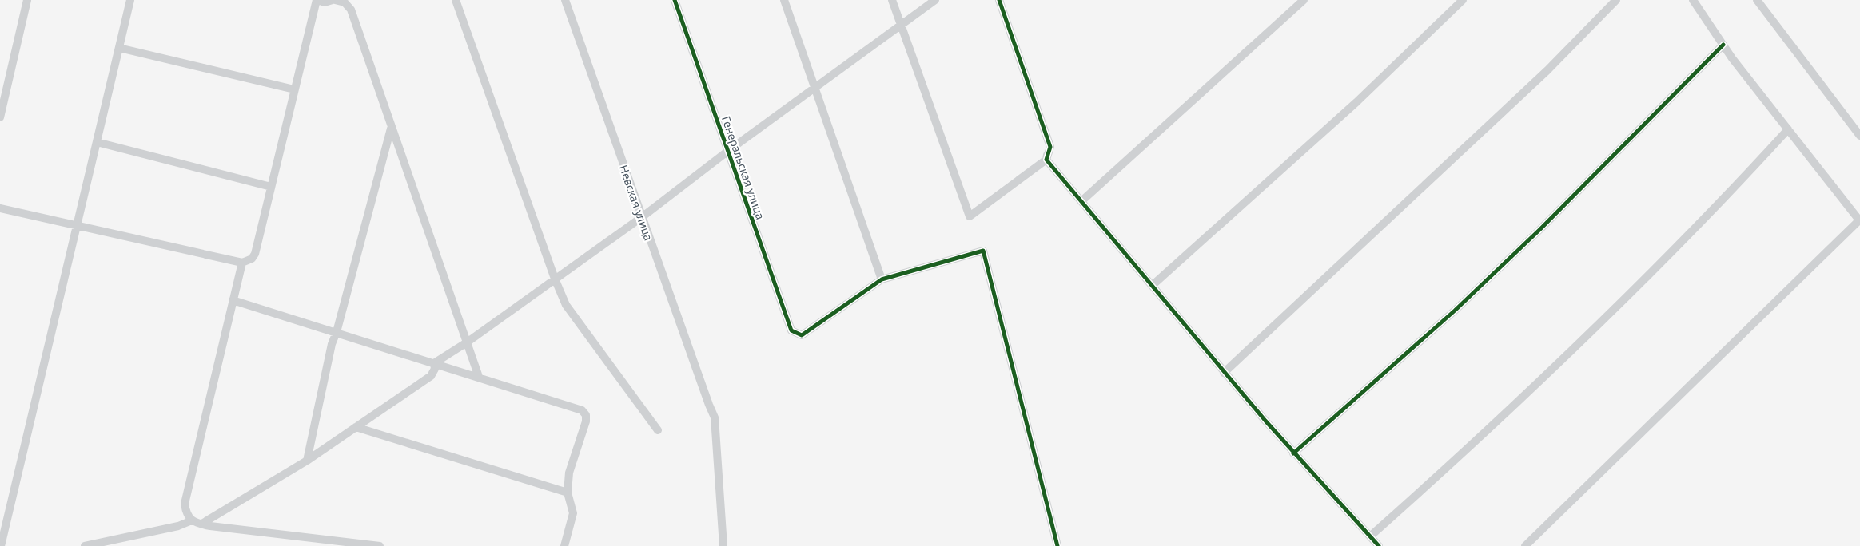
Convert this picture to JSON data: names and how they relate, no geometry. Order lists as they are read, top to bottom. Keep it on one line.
{"streets":{"street":["Генеральская улица","Невская улица"]}}
